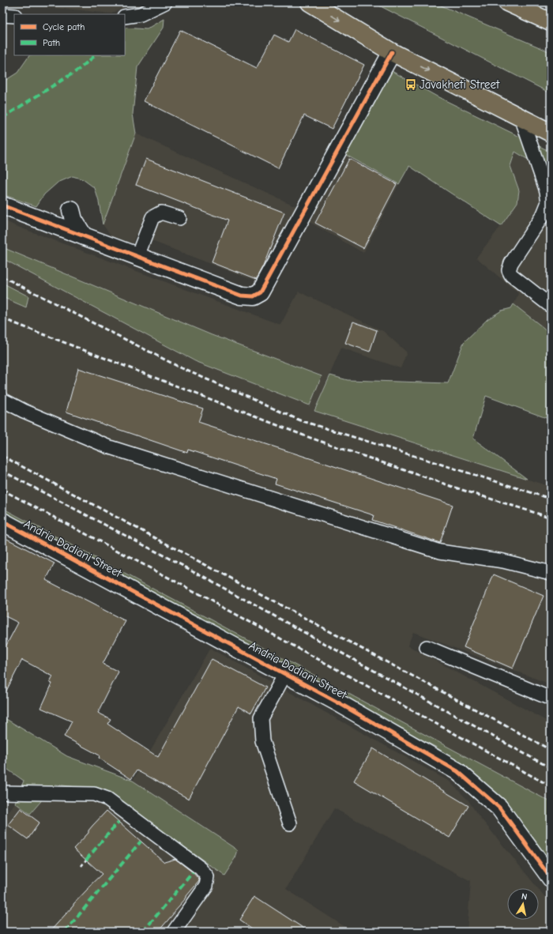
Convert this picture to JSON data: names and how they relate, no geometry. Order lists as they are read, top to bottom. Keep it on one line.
{"streets":{"street":["Andria Dadiani Street"]},"places":{"bus stop":["Javakheti Street"]},"legend":["Cycle path","Path"],"north":"top"}
